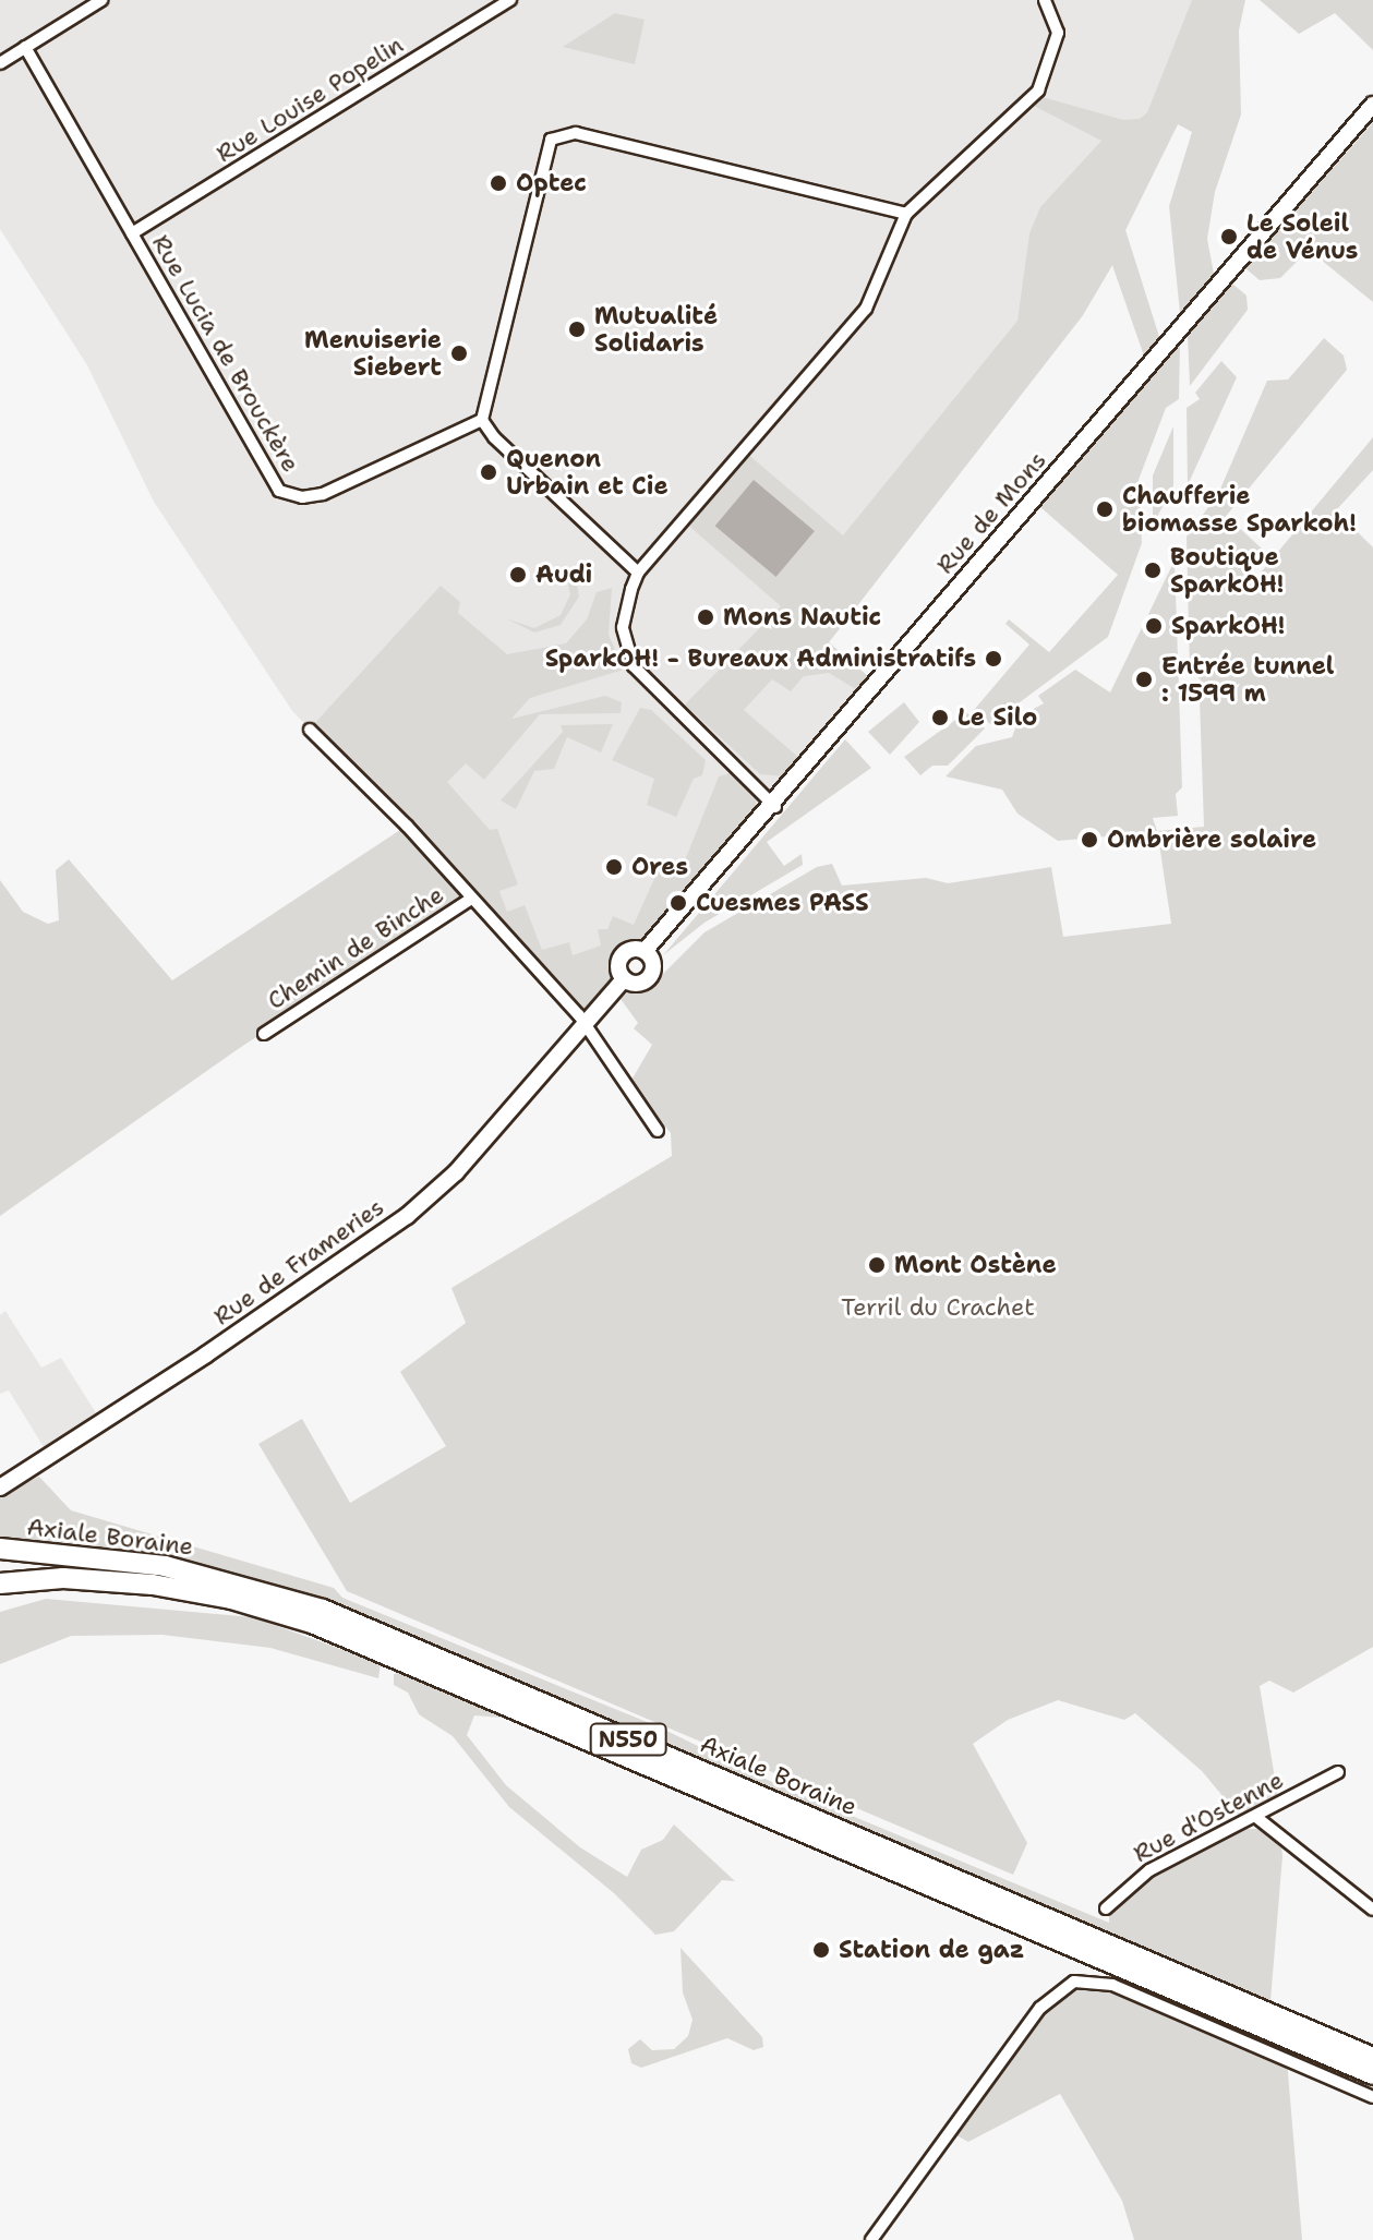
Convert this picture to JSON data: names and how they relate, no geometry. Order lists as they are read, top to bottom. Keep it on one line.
{"streets":{"highway":["Axiale Boraine","N550"],"main road":["Rue de Mons","Rue de Frameries"],"street":["Rue Louise Popelin","Rue Lucia de Brouckère","Chemin de Binche","Rue d'Ostenne"]},"crossings":[["Rue Louise Popelin","Rue Lucia de Brouckère"],["Chemin de Binche","Rue de Frameries"]],"parks":["Terril du Crachet"],"places":["Optec","Le Soleil de Vénus","Mutualité Solidaris","Menuiserie Siebert","Quenon Urbain et Cie","Chaufferie biomasse Sparkoh!","Boutique SparkOH!","Audi","Mons Nautic","SparkOH!","SparkOH! - Bureaux Administratifs","Entrée tunnel : 1599 m","Le Silo","Ombrière solaire","Ores","Cuesmes PASS","Mont Ostène","Station de gaz"]}
